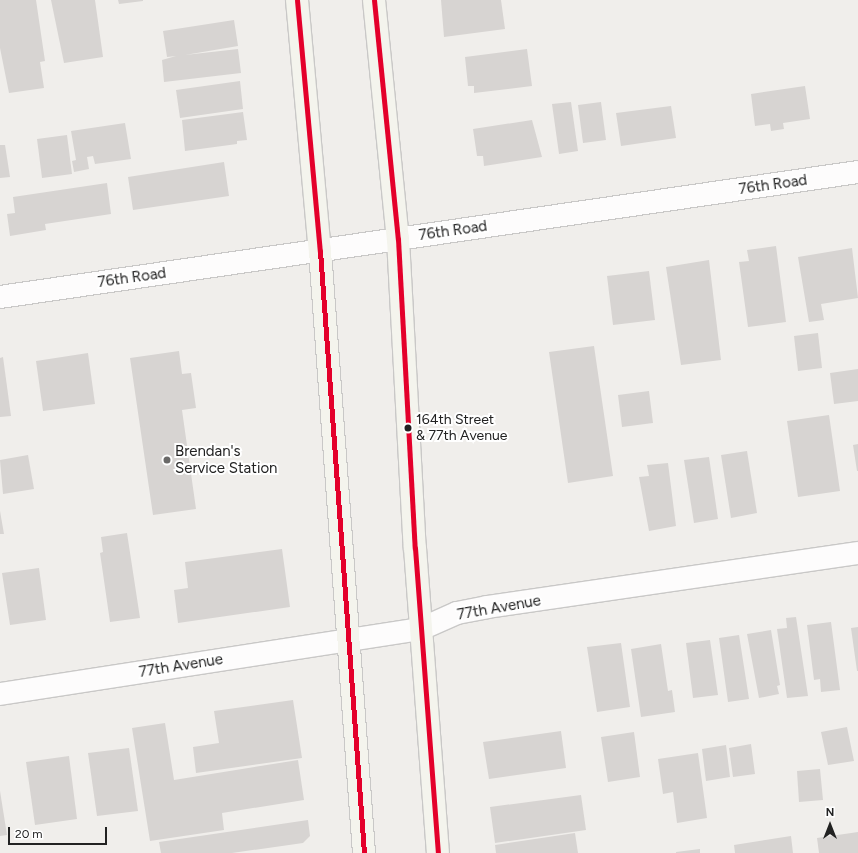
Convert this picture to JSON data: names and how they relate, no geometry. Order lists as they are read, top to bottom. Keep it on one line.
{"streets":{"street":["76th Road","77th Avenue"]},"places":["164th Street & 77th Avenue","Brendan's Service Station"],"scale_bar":"20 m","north":"top"}
